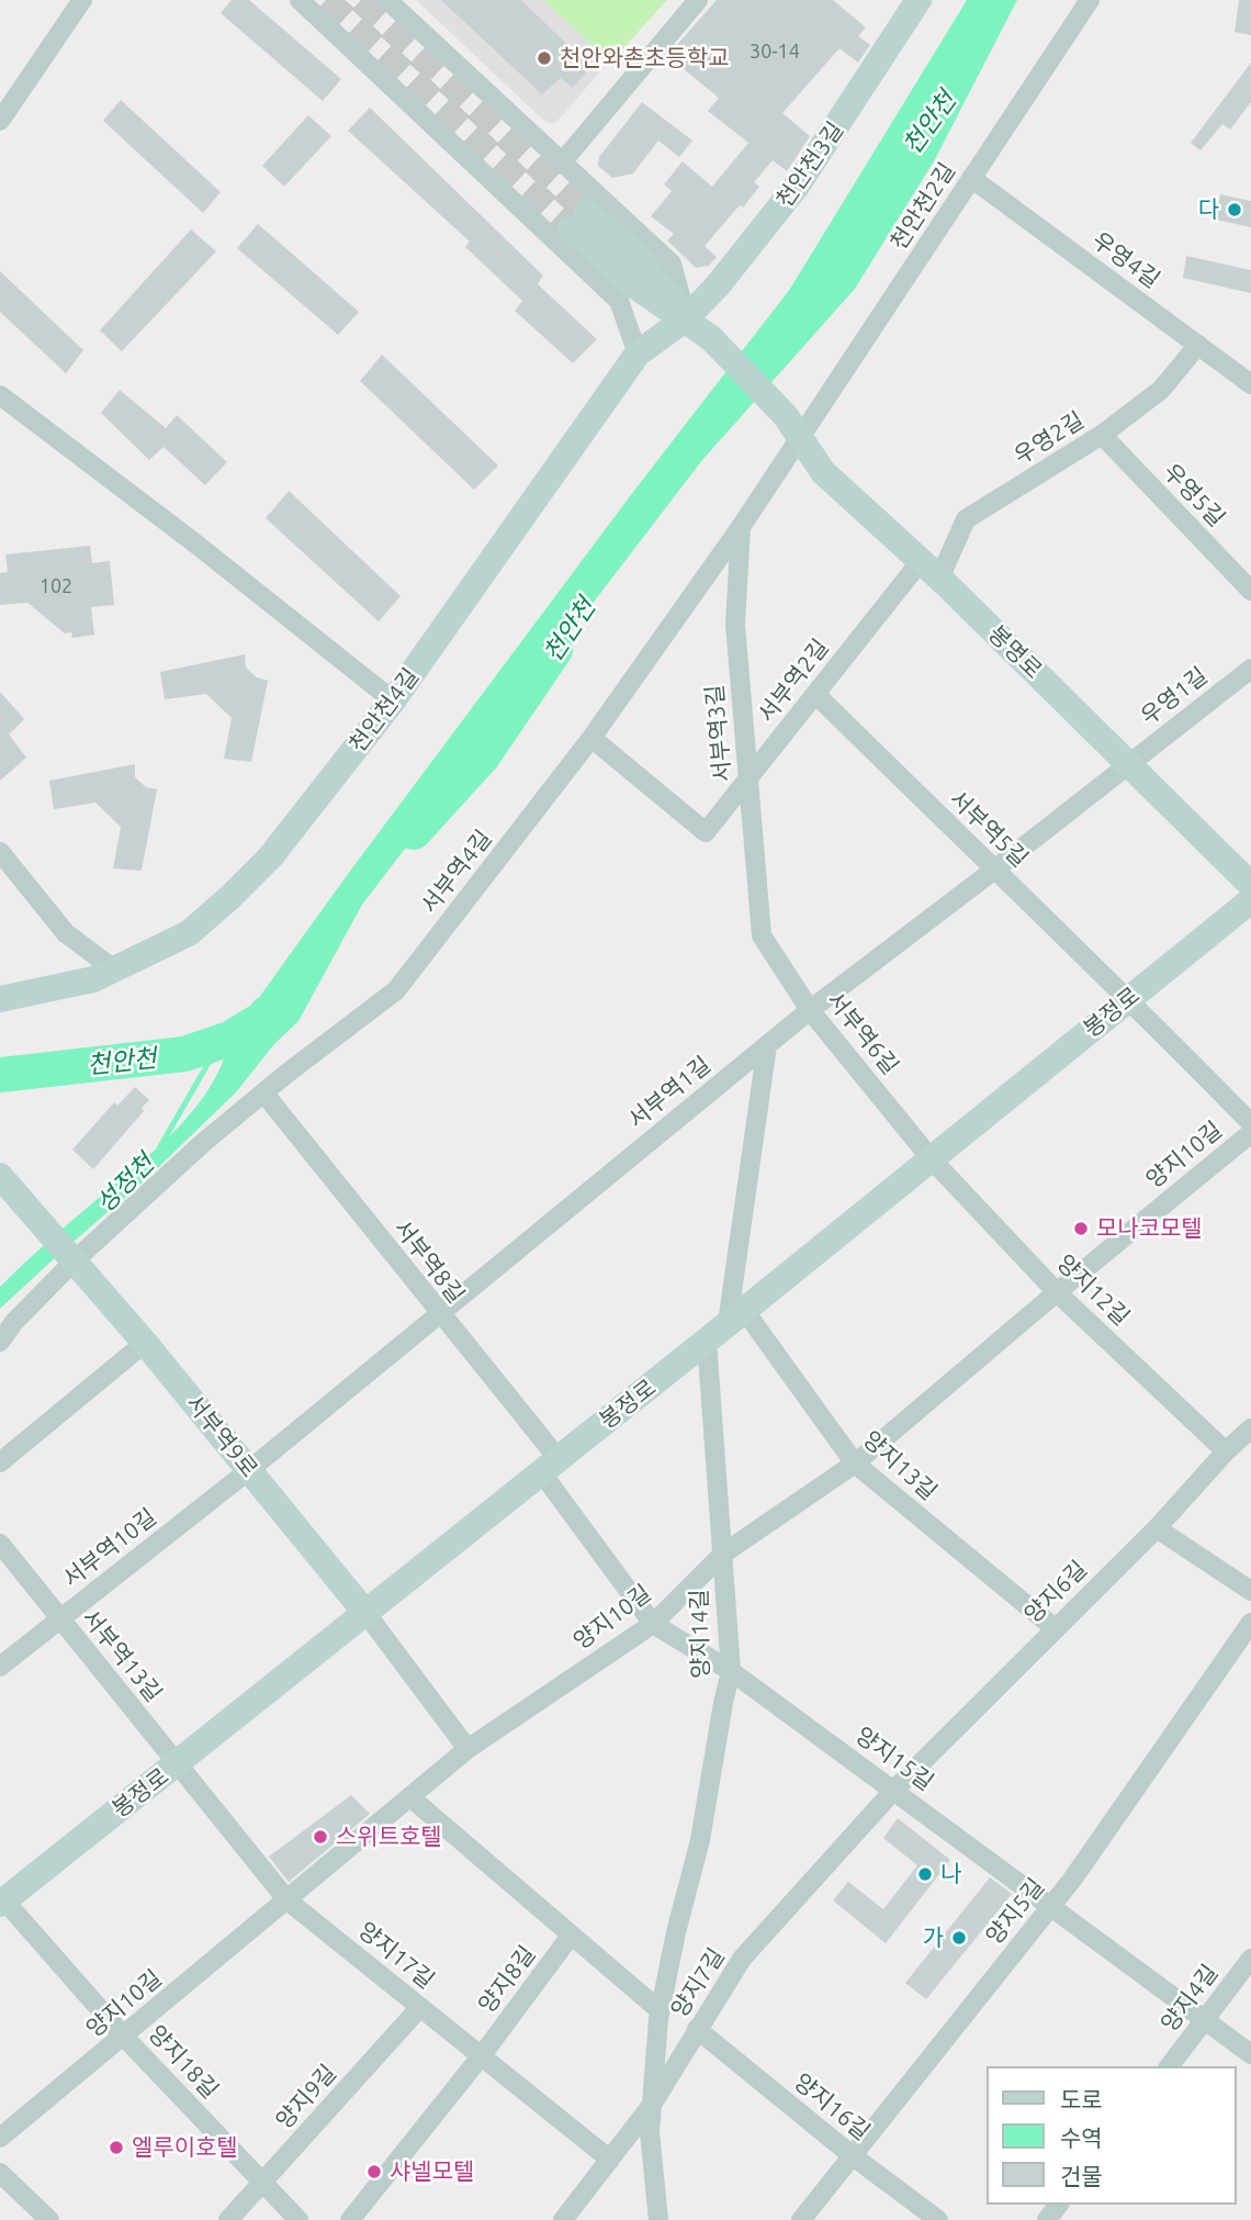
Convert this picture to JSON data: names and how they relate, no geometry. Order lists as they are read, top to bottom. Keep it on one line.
{"streets":{"street":["천안천3길","천안천2길","우영4길","우영2길","우영5길","봉명로","서부역2길","우영1길","천안천4길","서부역3길","서부역5길","서부역4길","봉정로","서부역6길","서부역1길","양지10길","서부역8길","양지12길","서부역9로","양지13길","서부역10길","양지6길","양지14길","서부역13길","양지15길","양지5길","양지17길","양지8길","양지7길","양지4길","양지18길","양지9길","양지16길"]},"crossings":[["천안천3길","봉명로"],["천안천3길","천안천4길"],["천안천2길","우영4길"],["천안천2길","봉명로"],["천안천2길","서부역4길"],["우영4길","우영2길"],["우영2길","우영5길"],["우영2길","봉명로"],["우영2길","서부역2길"],["봉명로","서부역2길"],["봉명로","우영1길"],["봉명로","천안천4길"],["봉명로","서부역4길"],["봉명로","서부역1길"],["서부역2길","서부역3길"],["서부역2길","서부역5길"],["서부역2길","서부역4길"],["우영1길","서부역1길"],["서부역3길","서부역4길"],["서부역3길","서부역6길"],["서부역5길","봉정로"],["서부역5길","서부역1길"],["서부역4길","서부역8길"],["서부역4길","서부역9로"],["봉정로","서부역6길"],["봉정로","서부역8길"],["봉정로","양지12길"],["봉정로","서부역9로"],["봉정로","양지13길"],["봉정로","양지14길"],["봉정로","서부역13길"],["봉정로","양지15길"],["봉정로","양지17길"],["봉정로","양지18길"],["서부역6길","서부역1길"],["서부역6길","양지12길"],["서부역1길","서부역8길"],["서부역1길","서부역9로"],["서부역1길","서부역10길"],["양지10길","양지12길"],["양지10길","양지13길"],["양지10길","양지14길"],["양지10길","양지15길"],["양지10길","양지17길"],["양지10길","양지18길"],["서부역8길","양지15길"],["양지12길","양지6길"],["서부역9로","서부역10길"],["양지13길","양지6길"],["양지13길","양지14길"],["서부역10길","서부역13길"],["양지6길","양지15길"],["양지6길","양지7길"],["양지14길","양지15길"],["양지14길","양지7길"],["서부역13길","양지17길"],["양지15길","양지5길"],["양지15길","양지7길"],["양지15길","양지4길"],["양지5길","양지16길"],["양지17길","양지8길"],["양지17길","양지7길"],["양지17길","양지9길"],["양지7길","양지16길"],["양지18길","양지9길"]],"water":["천안천","성정천"],"places":["천안와촌초등학교","다","모나코모텔","스위트호텔","나","가","엘루이호텔","샤넬모텔"],"house_numbers":["30-14","102"],"legend":["도로","수역","건물"]}
